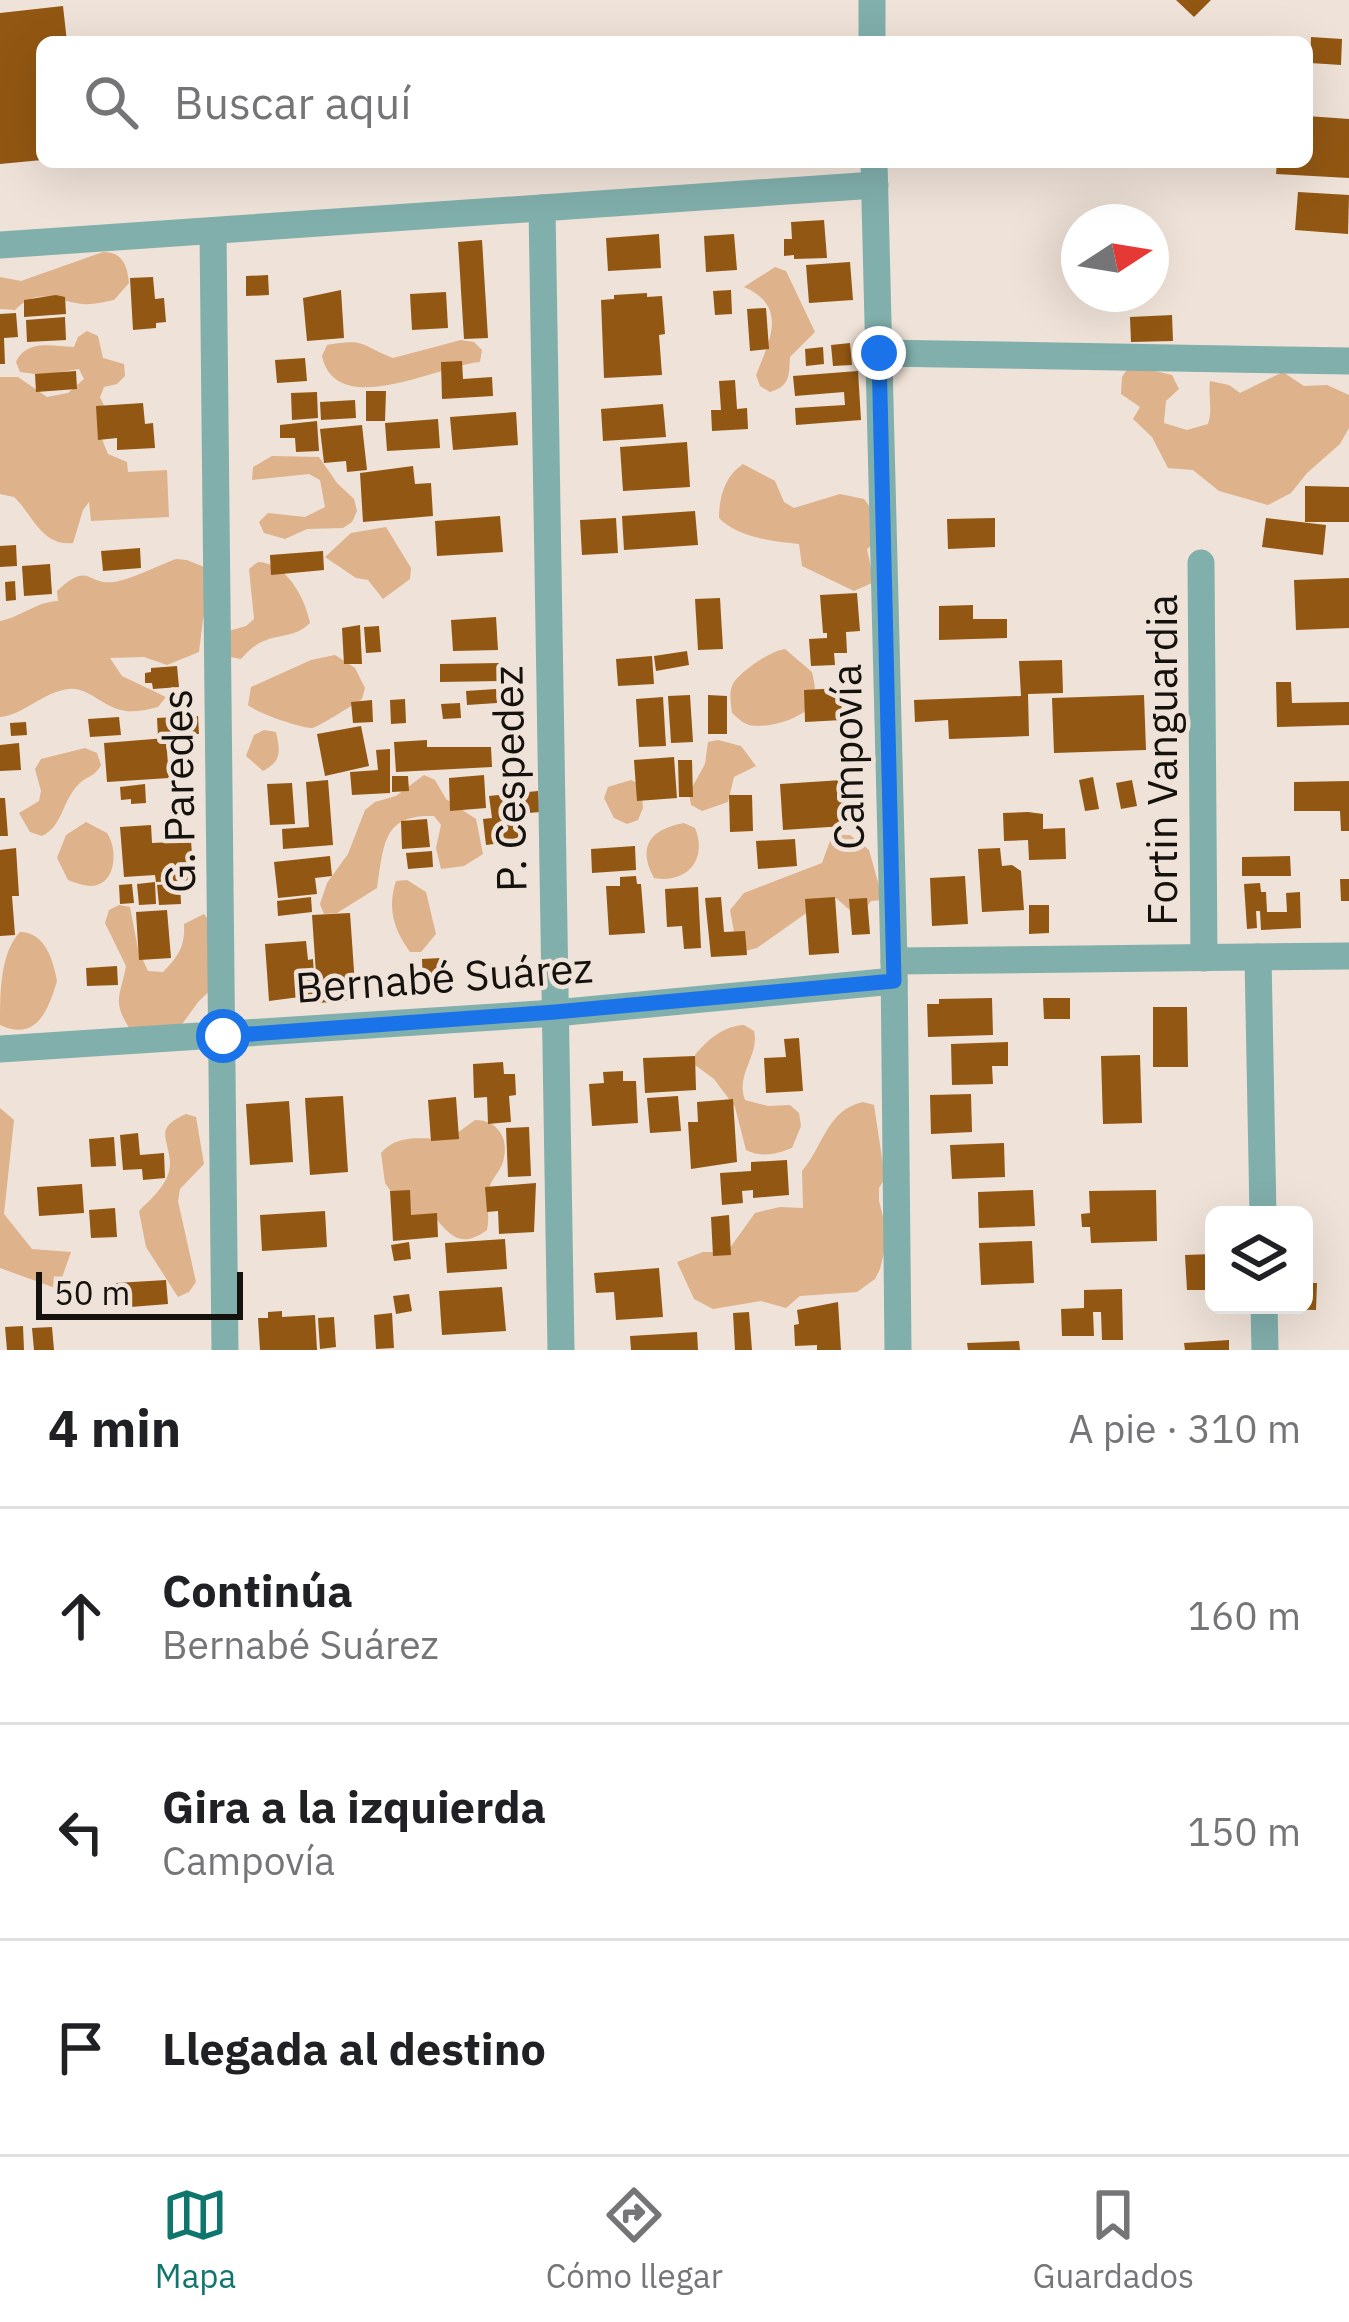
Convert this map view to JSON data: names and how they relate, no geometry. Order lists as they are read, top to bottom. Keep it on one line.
{"streets":{"street":["Campovía","Fortin Vanguardia","P. Cespedez","G. Paredes","Bernabé Suárez"]},"crossings":[["Campovía","Bernabé Suárez"],["Fortin Vanguardia","Bernabé Suárez"],["P. Cespedez","Bernabé Suárez"],["G. Paredes","Bernabé Suárez"]],"scale_bar":"50 m","north":"right","page":{"search":"Buscar aquí","scale":"50 m","heading":["4 min","A pie · 310 m"],"list":[["Continúa","Bernabé Suárez","160 m"],["Gira a la izquierda","Campovía","150 m"],"Llegada al destino"],"nav":["Mapa","Cómo llegar","Guardados"]}}
